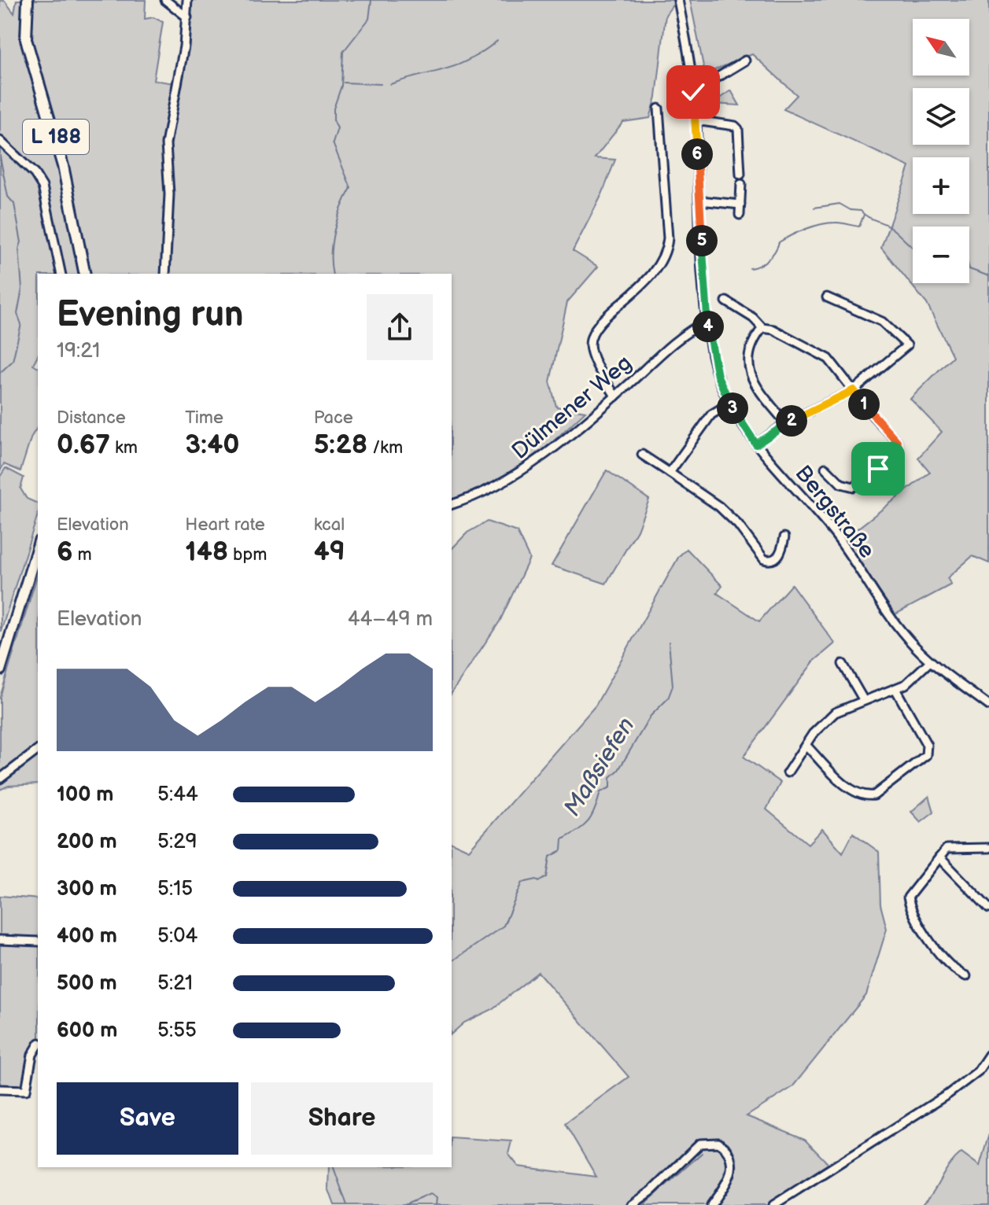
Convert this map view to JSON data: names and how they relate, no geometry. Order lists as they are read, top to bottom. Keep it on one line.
{"streets":{"main road":["L 188"],"street":["Dülmener Weg","Bergstraße"]},"crossings":[["Dülmener Weg","Bergstraße"]],"water":["Maßsiefen"],"north":"top left","page":{"map_buttons":["+","−"],"pins":["6","5","4","1","3","2"],"heading":["Evening run","19:21"],"stats":[["Distance","0.67 km"],["Time","3:40"],["Pace","5:28 /km"],["Elevation","6 m"],["Heart rate","148 bpm"],["kcal","49"]],"chart":["Elevation","44–49 m"],"list":[{"name":"100 m","note":"5:44"},{"name":"200 m","note":"5:29"},{"name":"300 m","note":"5:15"},{"name":"400 m","note":"5:04"},{"name":"500 m","note":"5:21"},{"name":"600 m","note":"5:55"}],"buttons":["Save","Share"]}}
